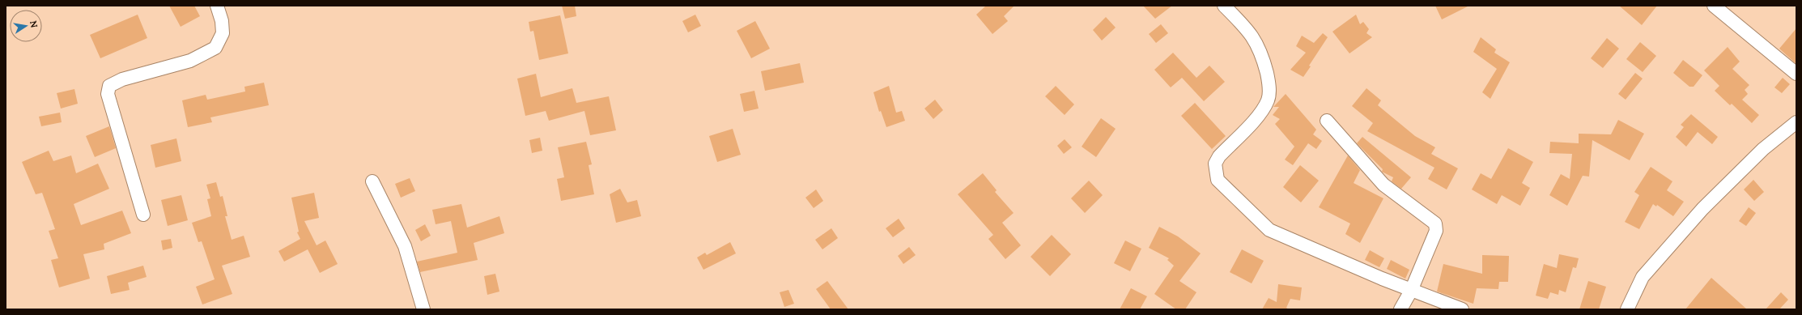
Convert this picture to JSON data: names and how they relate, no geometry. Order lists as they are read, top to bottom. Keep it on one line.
{"north":"right"}
